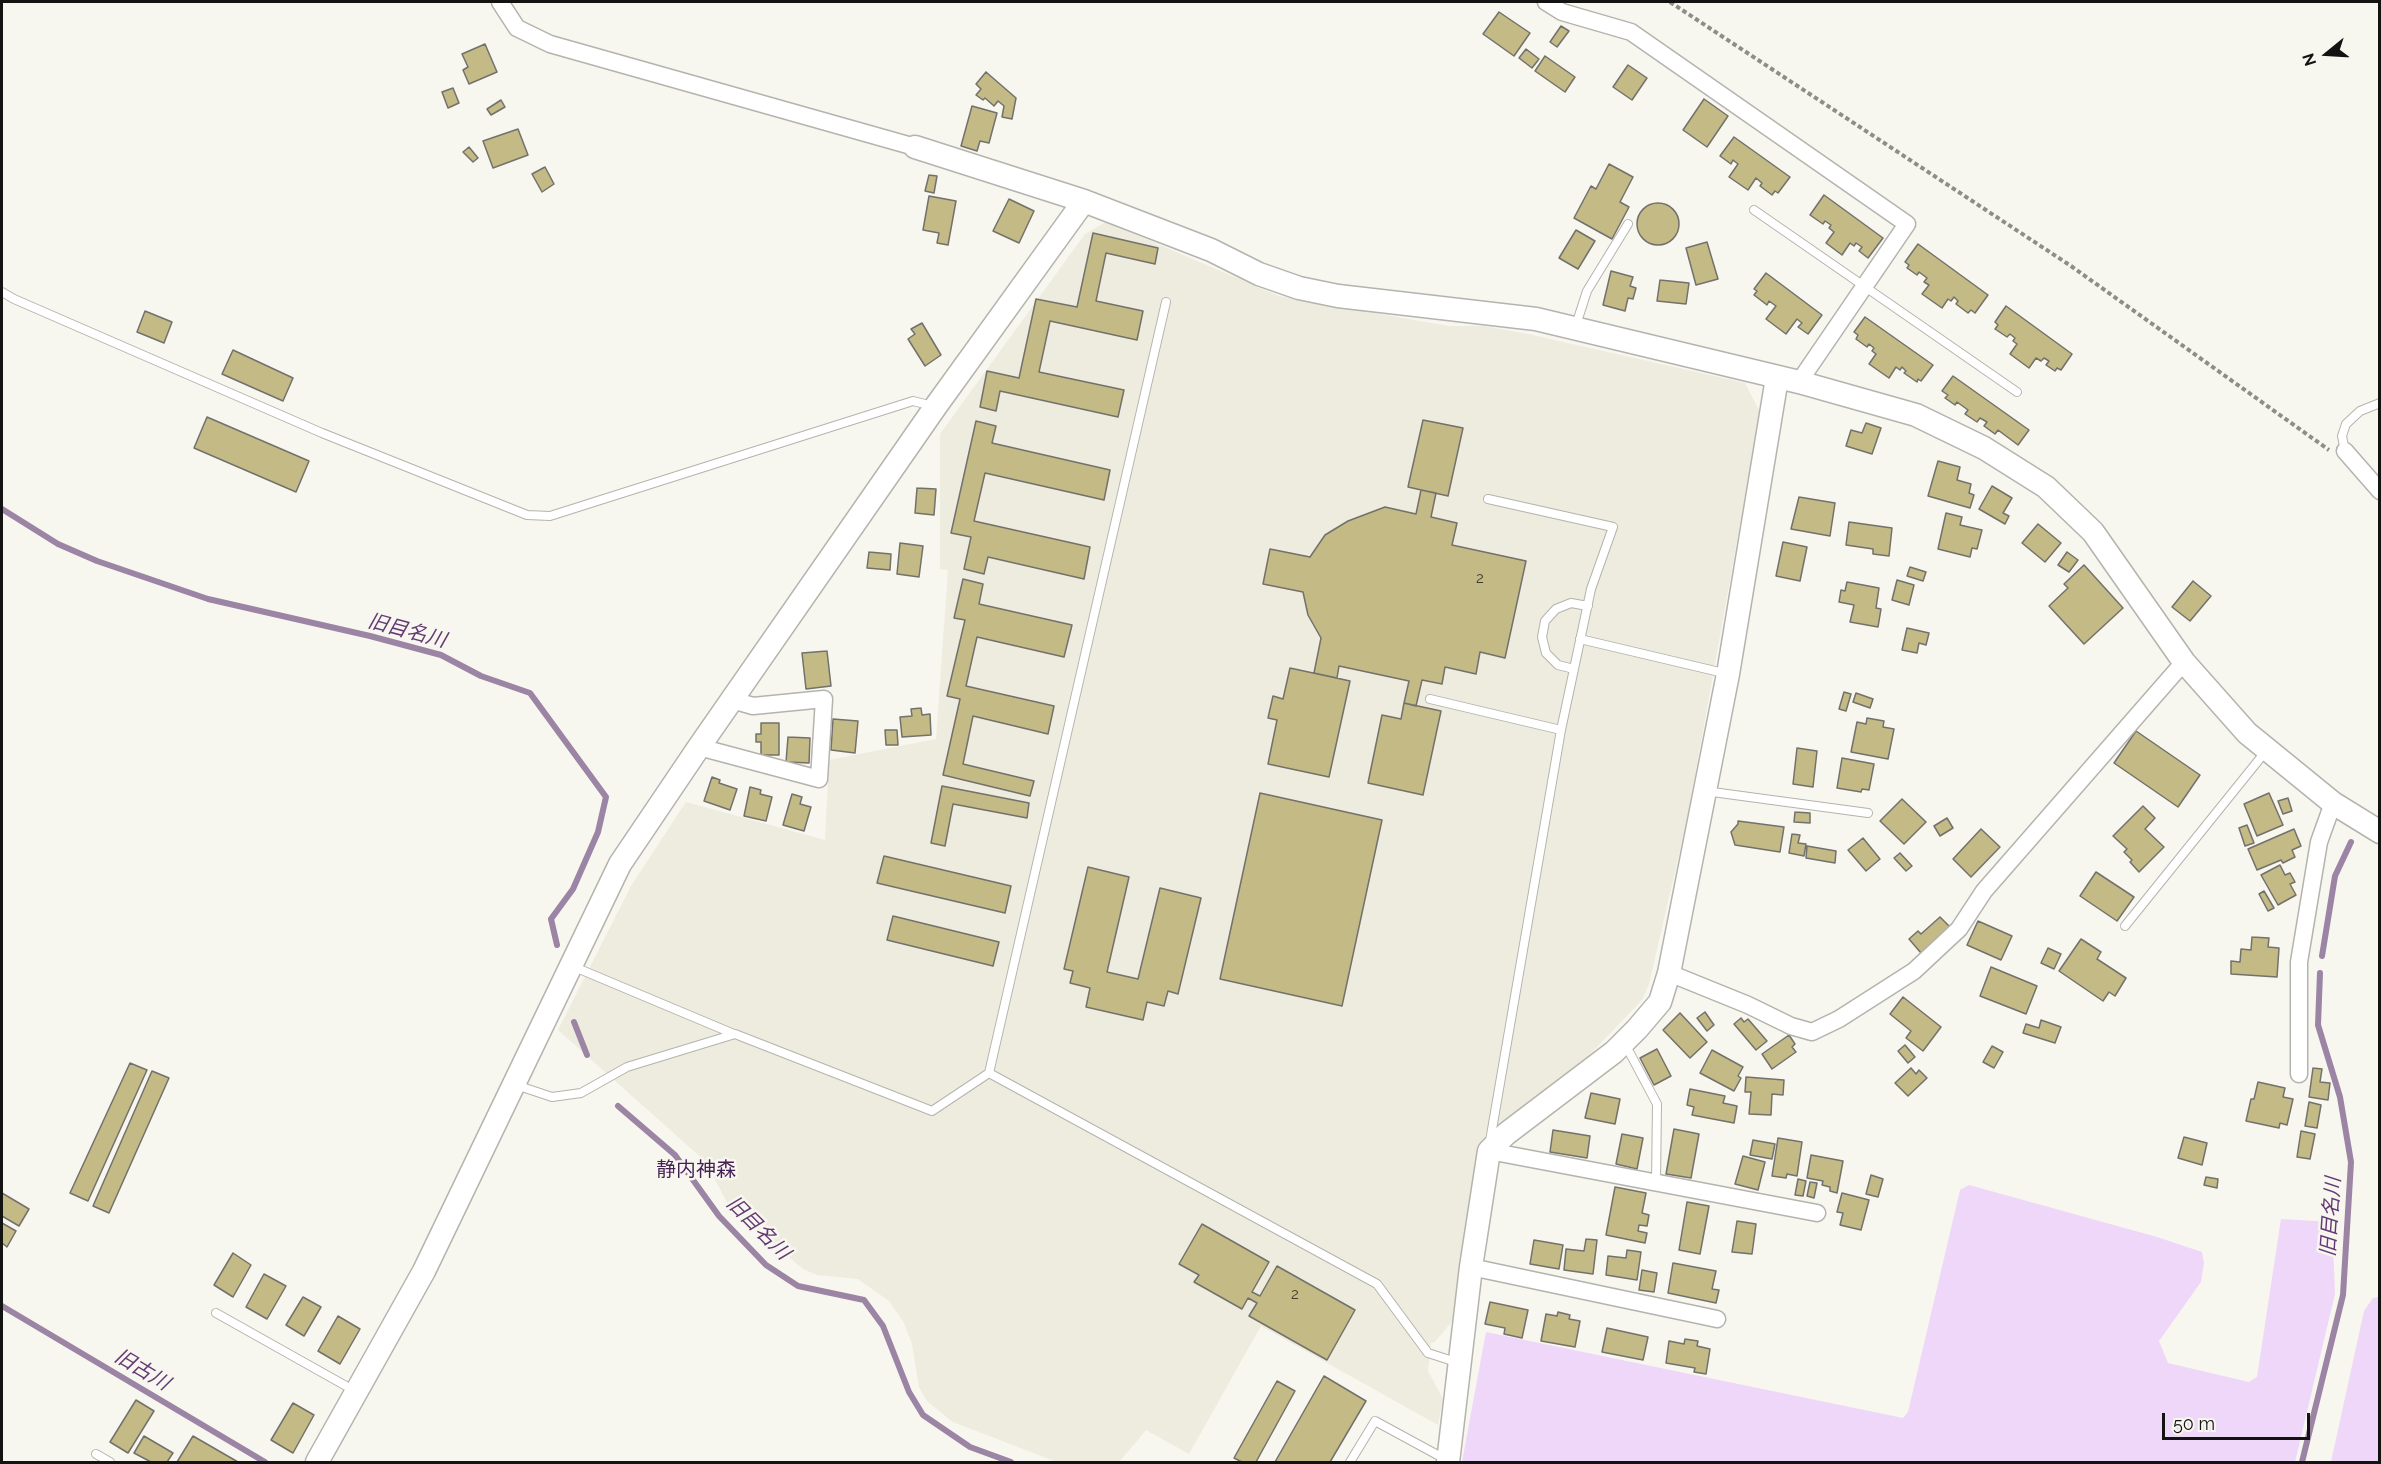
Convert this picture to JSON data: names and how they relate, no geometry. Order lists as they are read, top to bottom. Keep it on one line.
{"districts":["静内神森"],"water":["旧目名川","旧古川"],"house_numbers":["2","2"],"scale_bar":"50 m","north":"left"}
